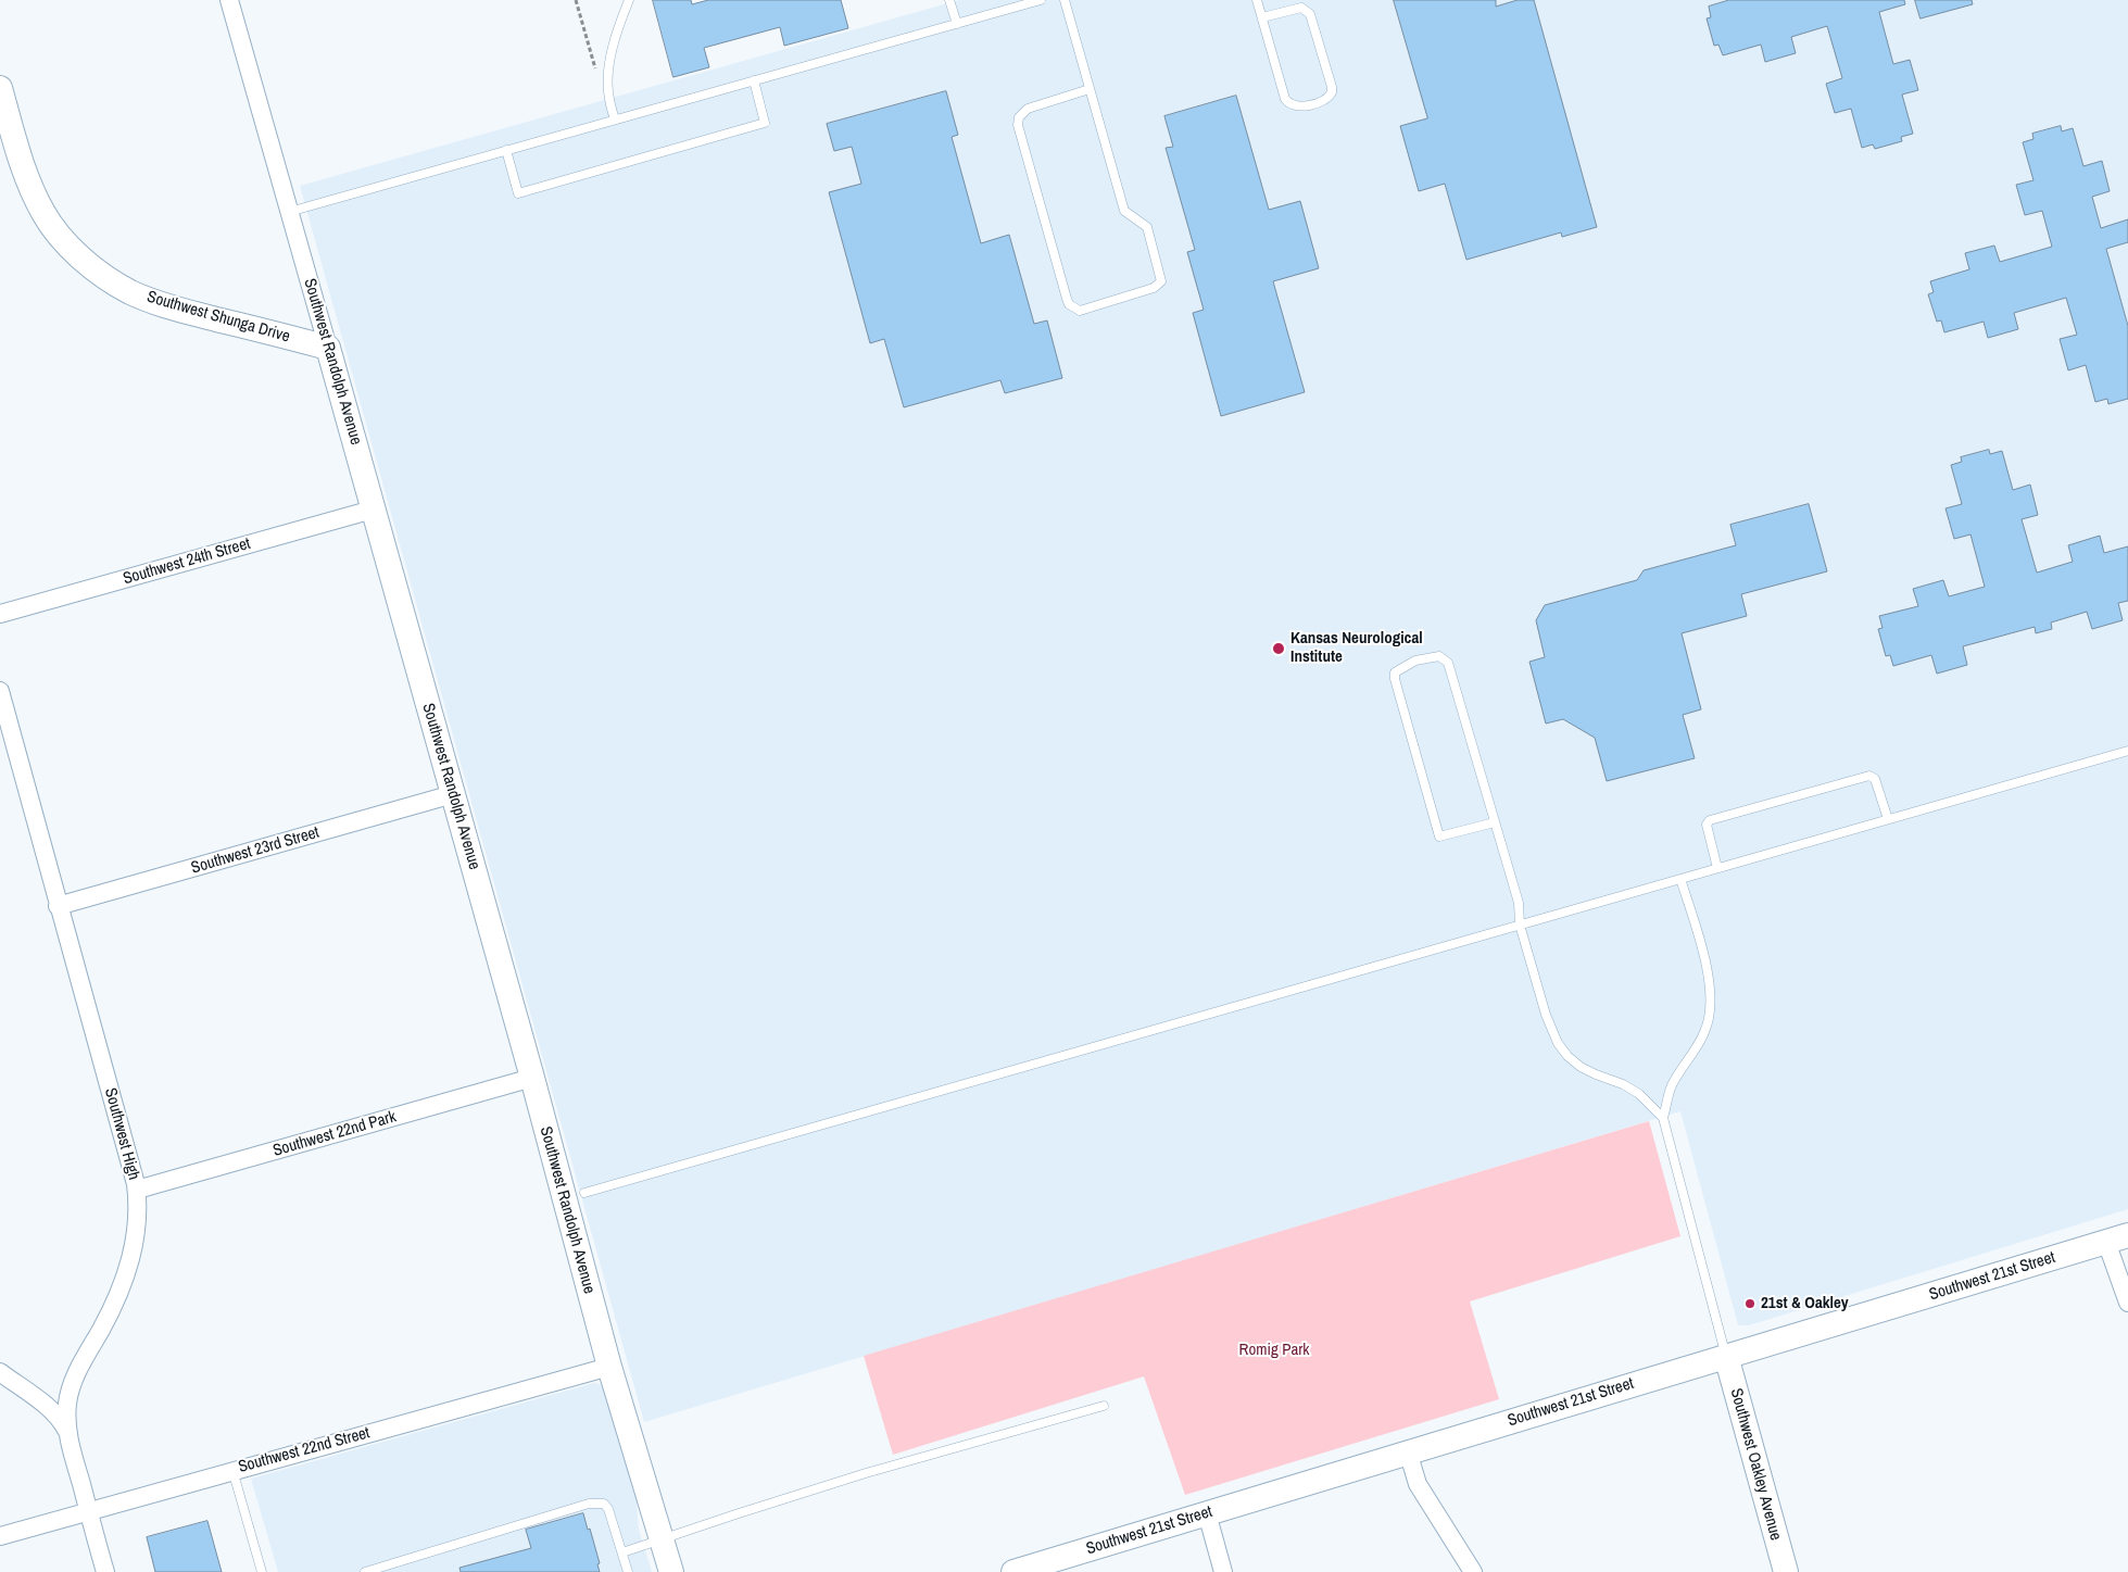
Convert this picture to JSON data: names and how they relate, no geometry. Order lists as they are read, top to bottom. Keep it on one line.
{"streets":{"street":["Southwest Shunga Drive","Southwest Randolph Avenue","Southwest 24th Street","Southwest 23rd Street","Southwest High","Southwest 22nd Park","Southwest 21st Street","Southwest 22nd Street","Southwest Oakley Avenue"]},"crossings":[["Southwest Shunga Drive","Southwest Randolph Avenue"],["Southwest Randolph Avenue","Southwest 24th Street"],["Southwest Randolph Avenue","Southwest 23rd Street"],["Southwest Randolph Avenue","Southwest 22nd Park"],["Southwest Randolph Avenue","Southwest 22nd Street"],["Southwest 23rd Street","Southwest High"],["Southwest High","Southwest 22nd Park"],["Southwest High","Southwest 22nd Street"],["Southwest 21st Street","Southwest Oakley Avenue"]],"parks":["Romig Park"],"places":["Kansas Neurological Institute","21st & Oakley"]}
